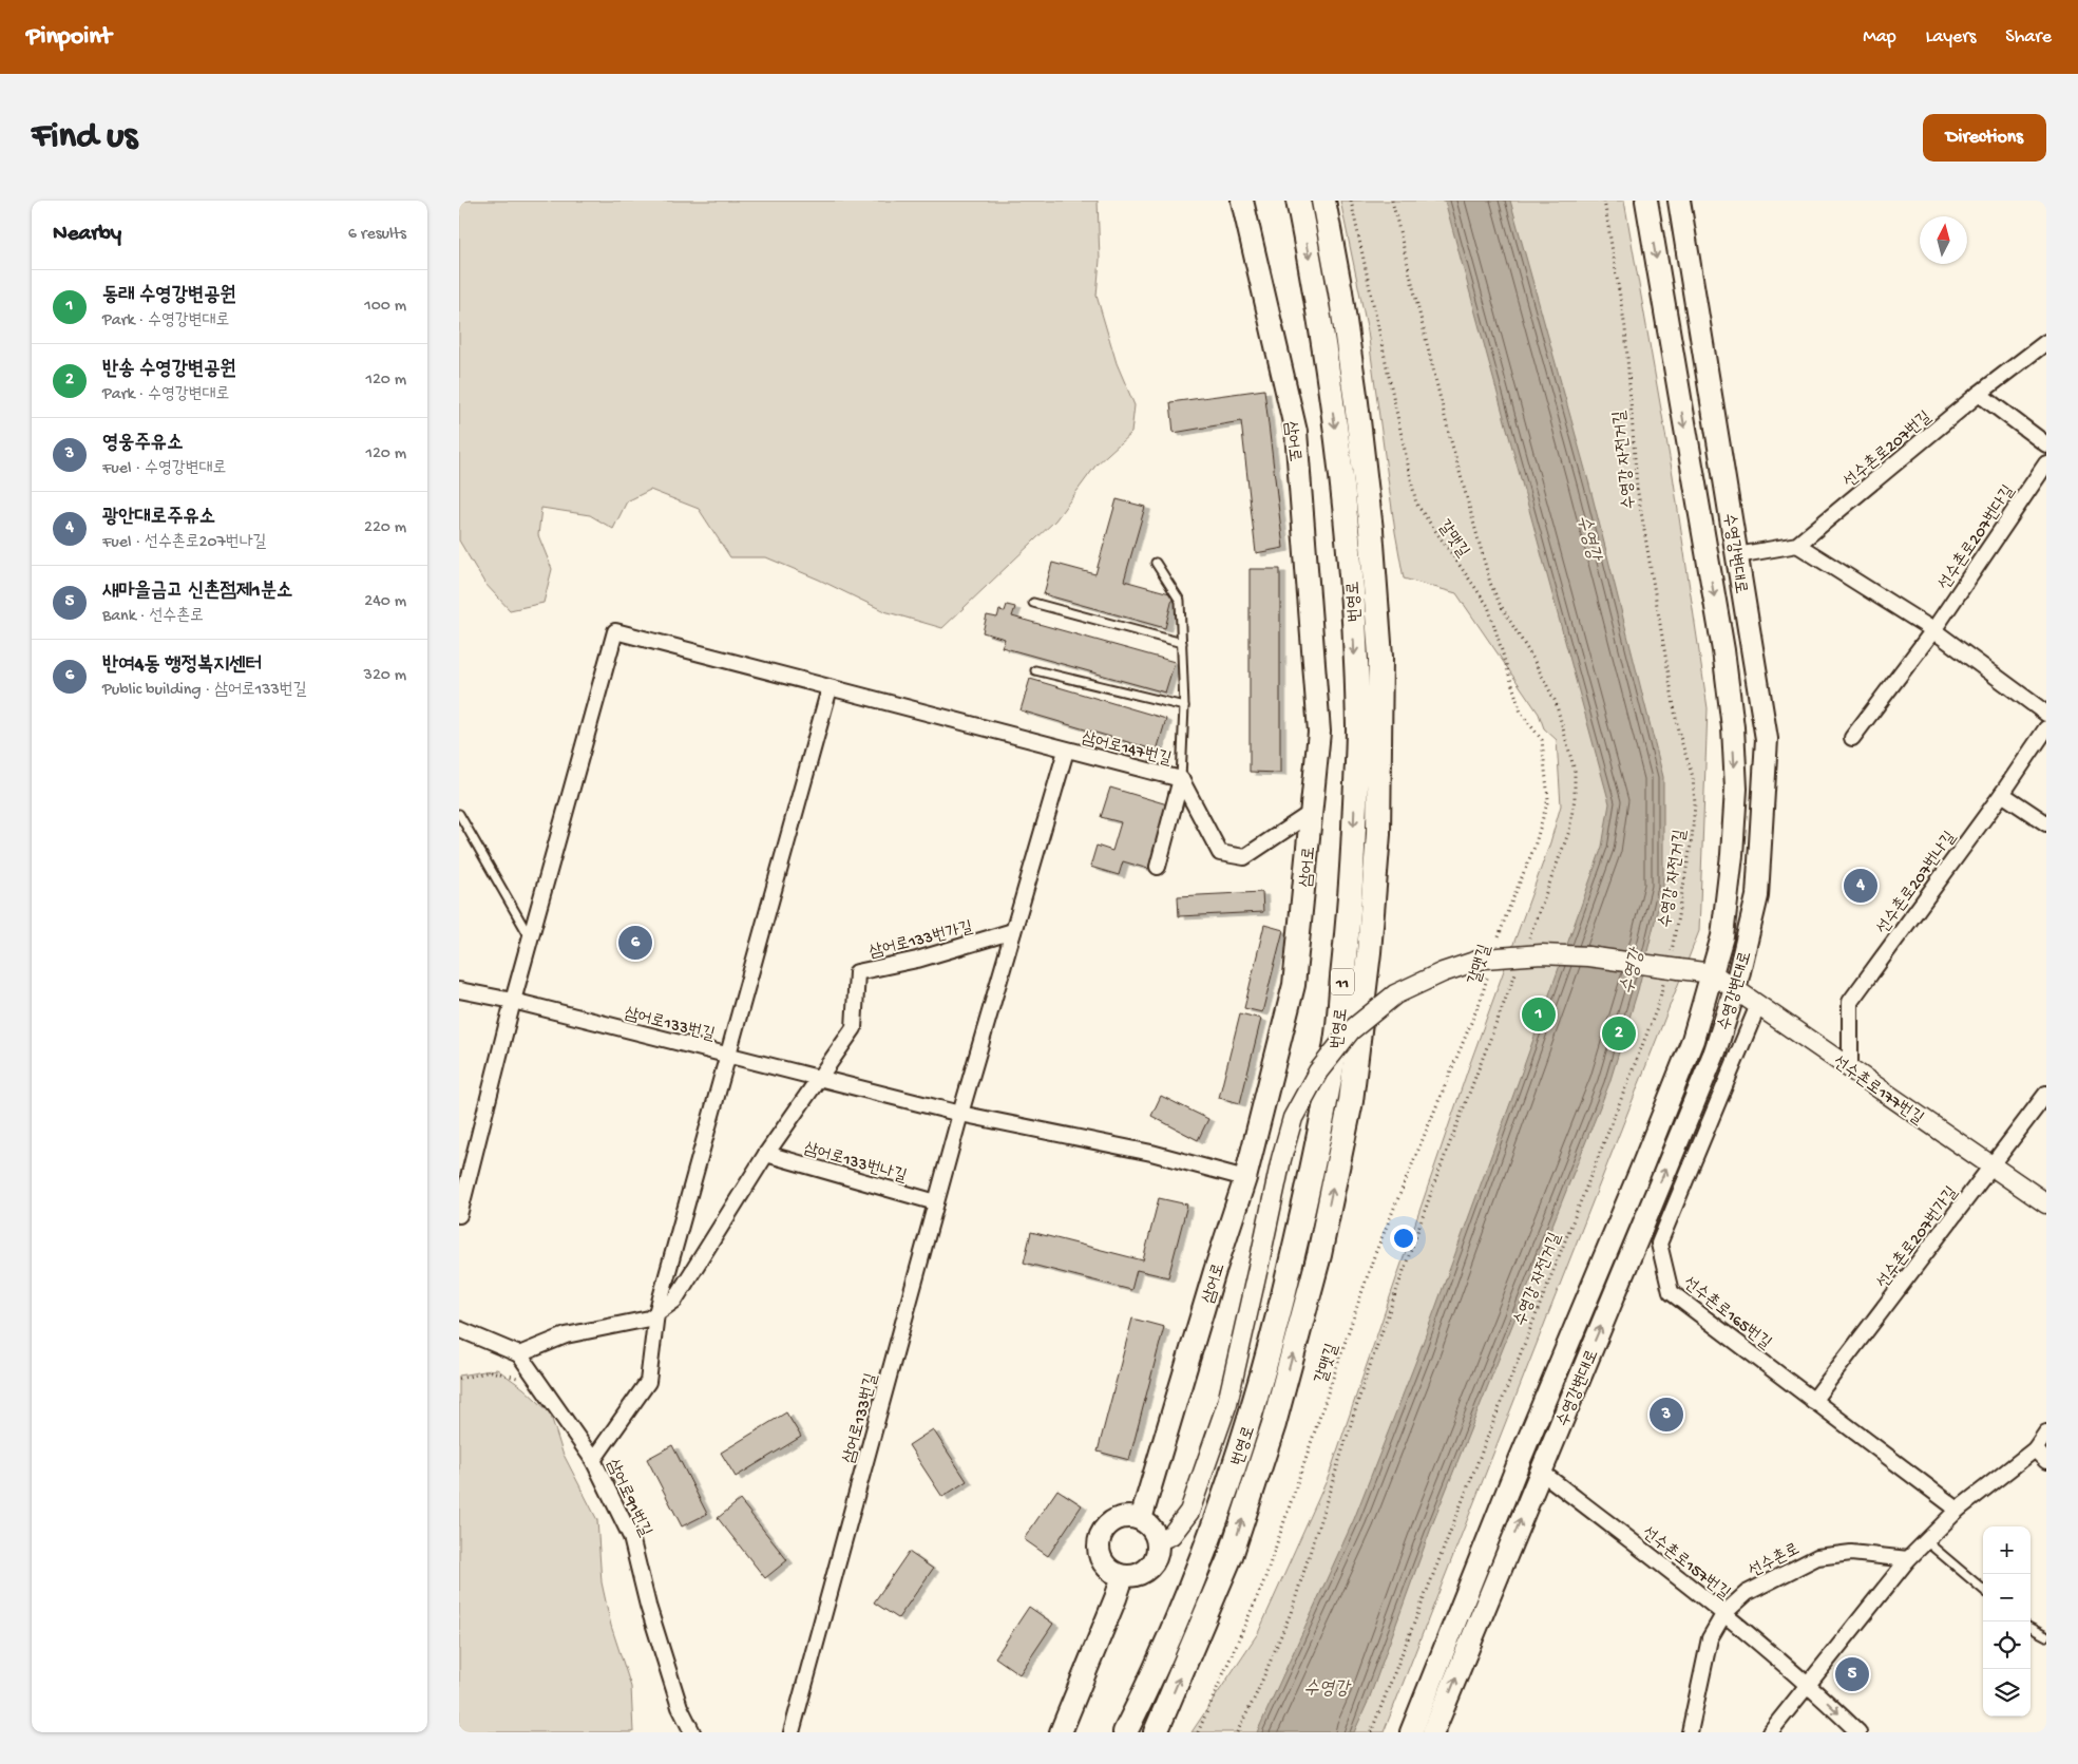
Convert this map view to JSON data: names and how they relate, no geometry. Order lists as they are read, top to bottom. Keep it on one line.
{"streets":{"highway":["번영로","11"],"main road":["삼어로","수영강변대로"],"street":["선수촌로207번길","선수촌로207번다길","삼어로147번길","선수촌로207번나길","삼어로133번가길","삼어로133번길","선수촌로177번길","삼어로133번나길","선수촌로207번가길","선수촌로165번길","삼어로91번길","선수촌로","선수촌로157번길"],"path":["수영강 자전거길","갈맷길"]},"crossings":[["삼어로","삼어로147번길"],["삼어로","삼어로133번길"],["선수촌로207번길","수영강변대로"],["수영강변대로","선수촌로177번길"],["수영강변대로","선수촌로157번길"],["선수촌로207번나길","선수촌로177번길"],["삼어로133번가길","삼어로133번길"],["삼어로133번길","삼어로133번나길"],["선수촌로177번길","선수촌로207번가길"],["선수촌로177번길","선수촌로165번길"],["선수촌로207번가길","선수촌로165번길"],["선수촌로","선수촌로157번길"]],"water":["수영강"],"north":"top","page":{"header":"Pinpoint","nav":["Map","Layers","Share"],"buttons":"Directions","title":"Find us","heading":["Nearby","6 results"],"list":[{"mark":"1","name":"동래 수영강변공원","note":"Park · 수영강변대로","value":"100 m"},{"mark":"2","name":"반송 수영강변공원","note":"Park · 수영강변대로","value":"120 m"},{"mark":"3","name":"영웅주유소","note":"Fuel · 수영강변대로","value":"120 m"},{"mark":"4","name":"광안대로주유소","note":"Fuel · 선수촌로207번나길","value":"220 m"},{"mark":"5","name":"새마을금고 신촌점제1분소","note":"Bank · 선수촌로","value":"240 m"},{"mark":"6","name":"반여4동 행정복지센터","note":"Public building · 삼어로133번길","value":"320 m"}],"pins":["4","6","1","2","3","5"],"map_buttons":["+","−"]}}
